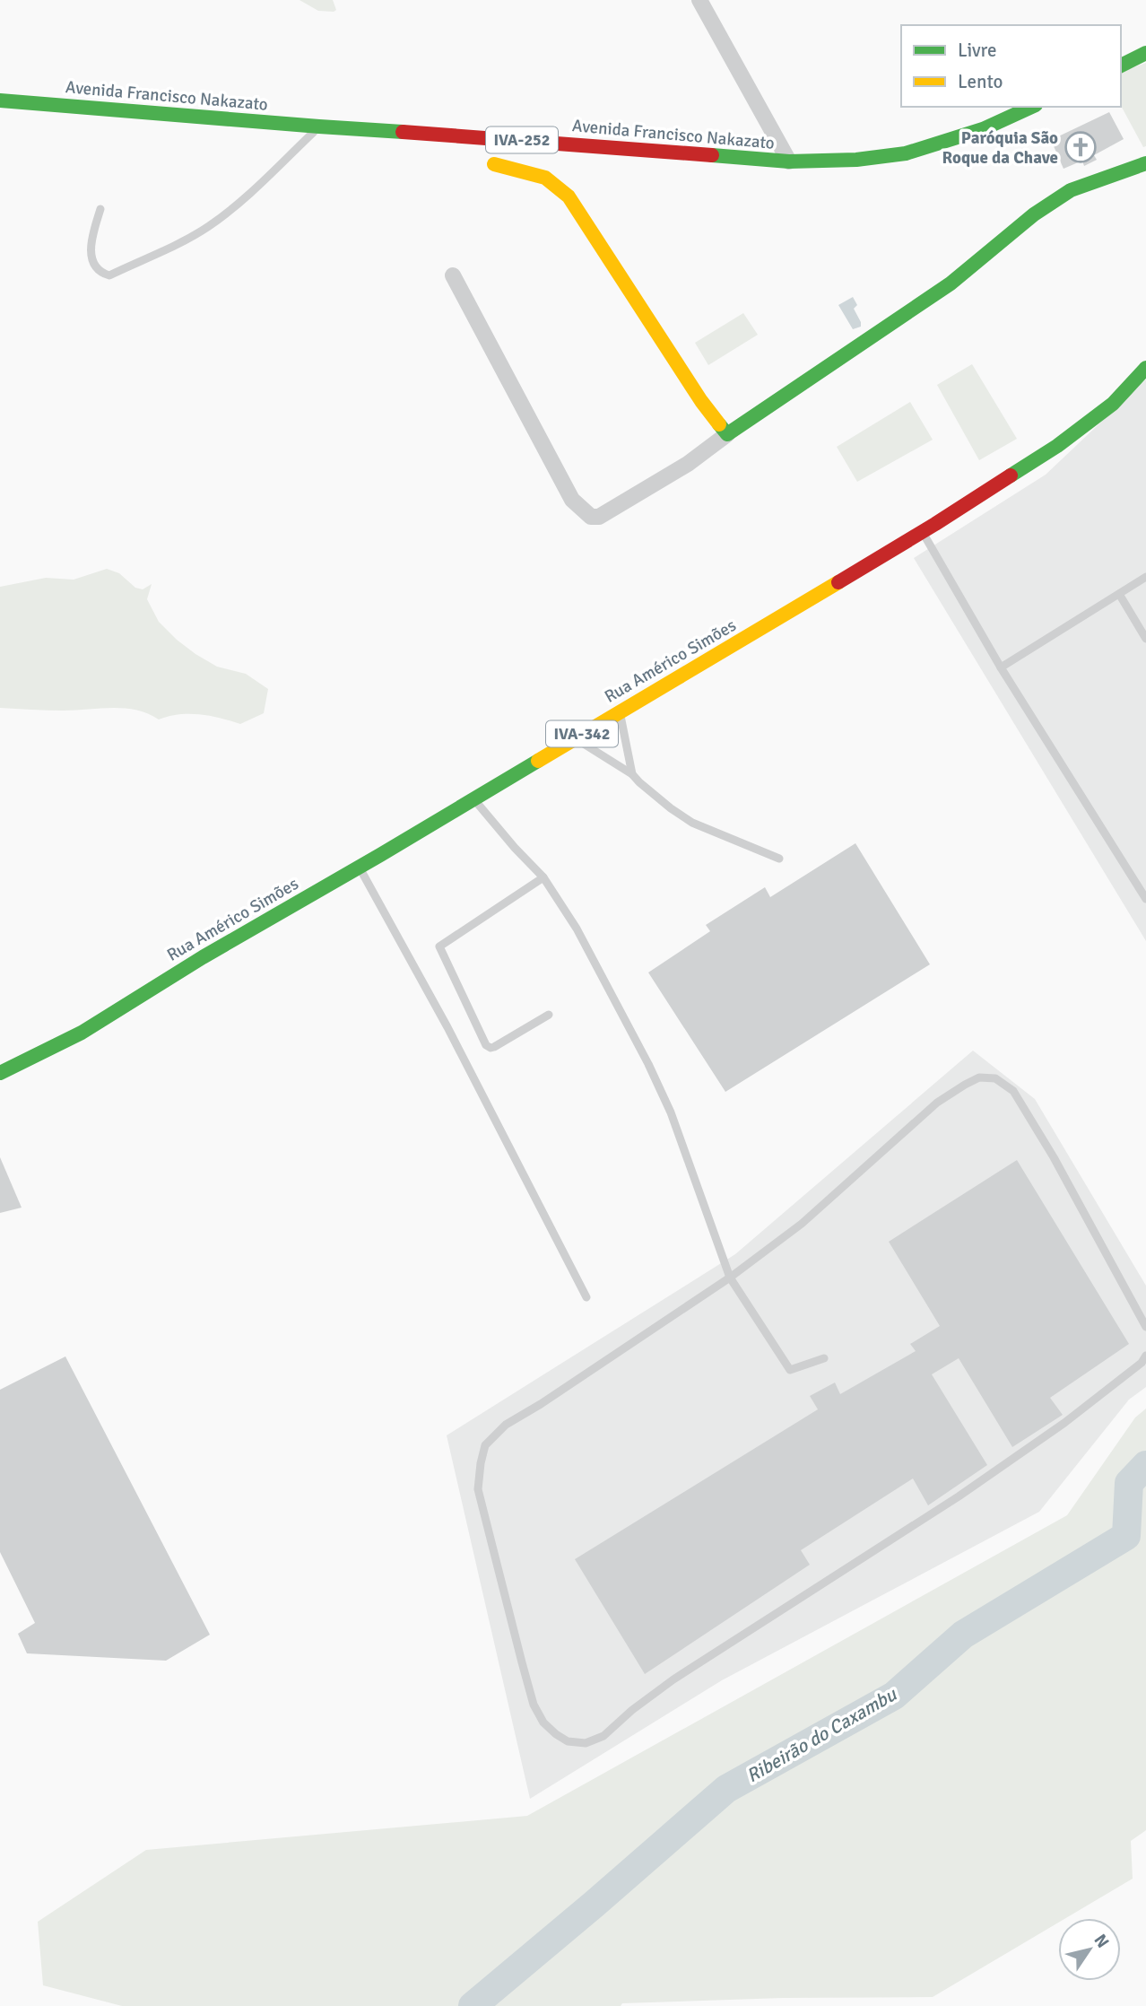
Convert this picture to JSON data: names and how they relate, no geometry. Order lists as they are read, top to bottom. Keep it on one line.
{"streets":{"main road":["Avenida Francisco Nakazato","IVA-252","Rua Américo Simões","IVA-342"]},"water":["Ribeirão do Caxambu"],"places":{"church":["Paróquia São Roque da Chave"]},"legend":["Livre","Lento"],"north":"top right"}
